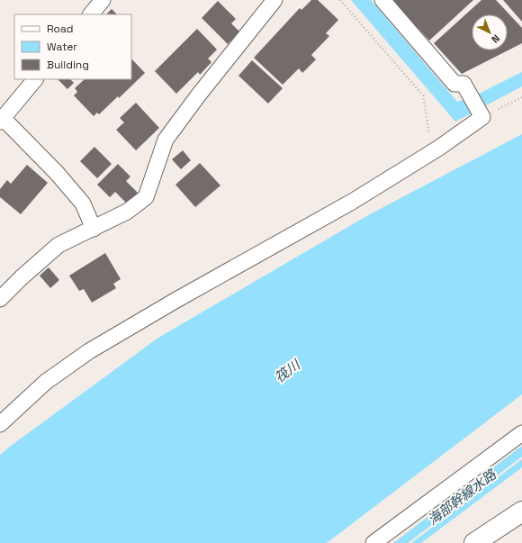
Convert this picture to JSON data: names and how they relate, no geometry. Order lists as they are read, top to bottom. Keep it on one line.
{"water":["筏川","海部幹線水路"],"legend":["Road","Water","Building"],"north":"bottom right"}
